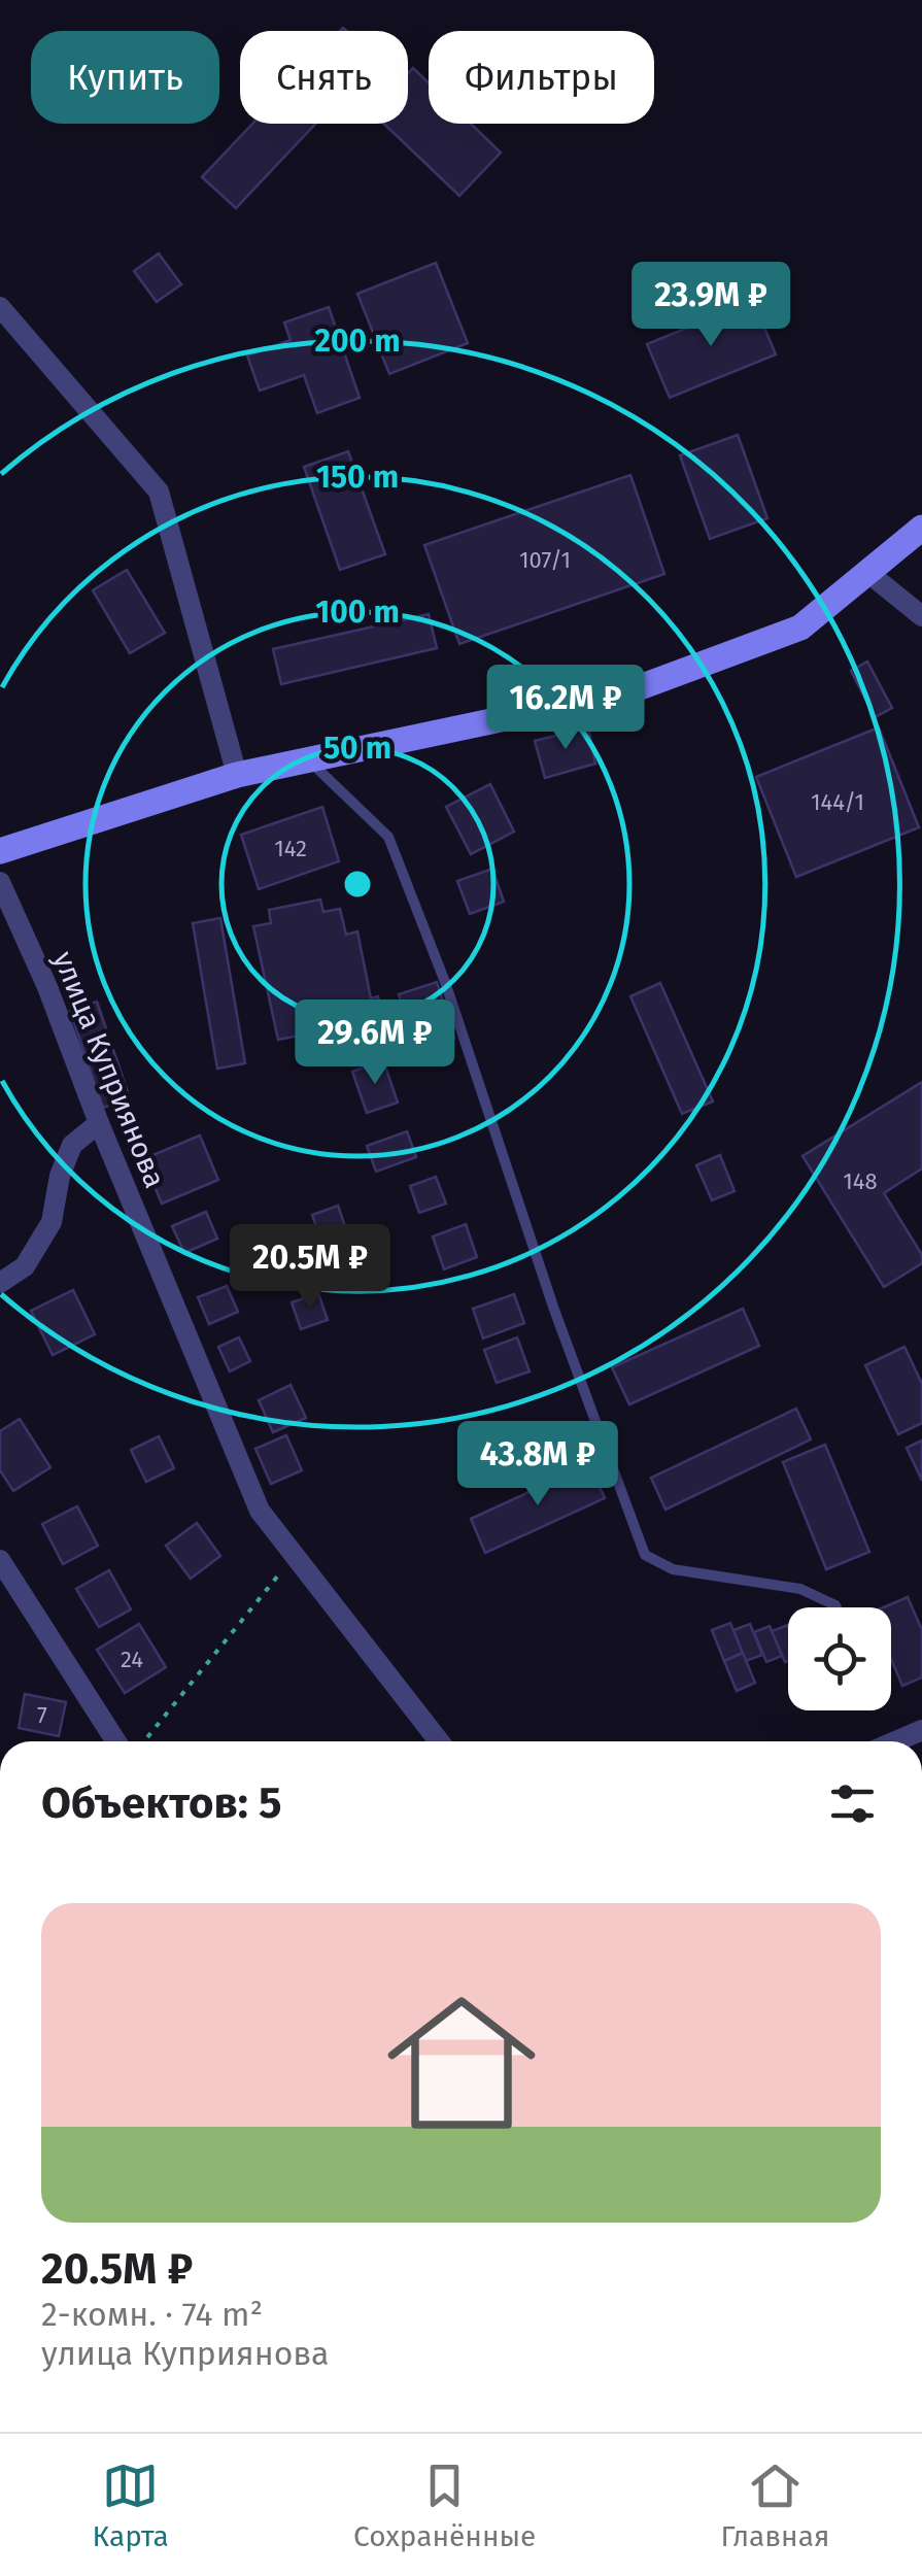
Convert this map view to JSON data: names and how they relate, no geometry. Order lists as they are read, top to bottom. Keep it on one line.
{"streets":{"street":["улица Куприянова"]},"house_numbers":["107/1","144/1","142","148","24","7"],"page":{"chip":["Купить","Снять","Фильтры"],"price":["23.9M ₽","16.2M ₽","29.6M ₽","20.5M ₽","43.8M ₽"],"heading":"Объектов: 5","list":[{"name":"20.5M ₽","note":"2-комн. · 74 m² · улица Куприянова"}],"tabs":["Карта","Сохранённые","Главная"]},"rings":["200 m","150 m","100 m","50 m"]}
